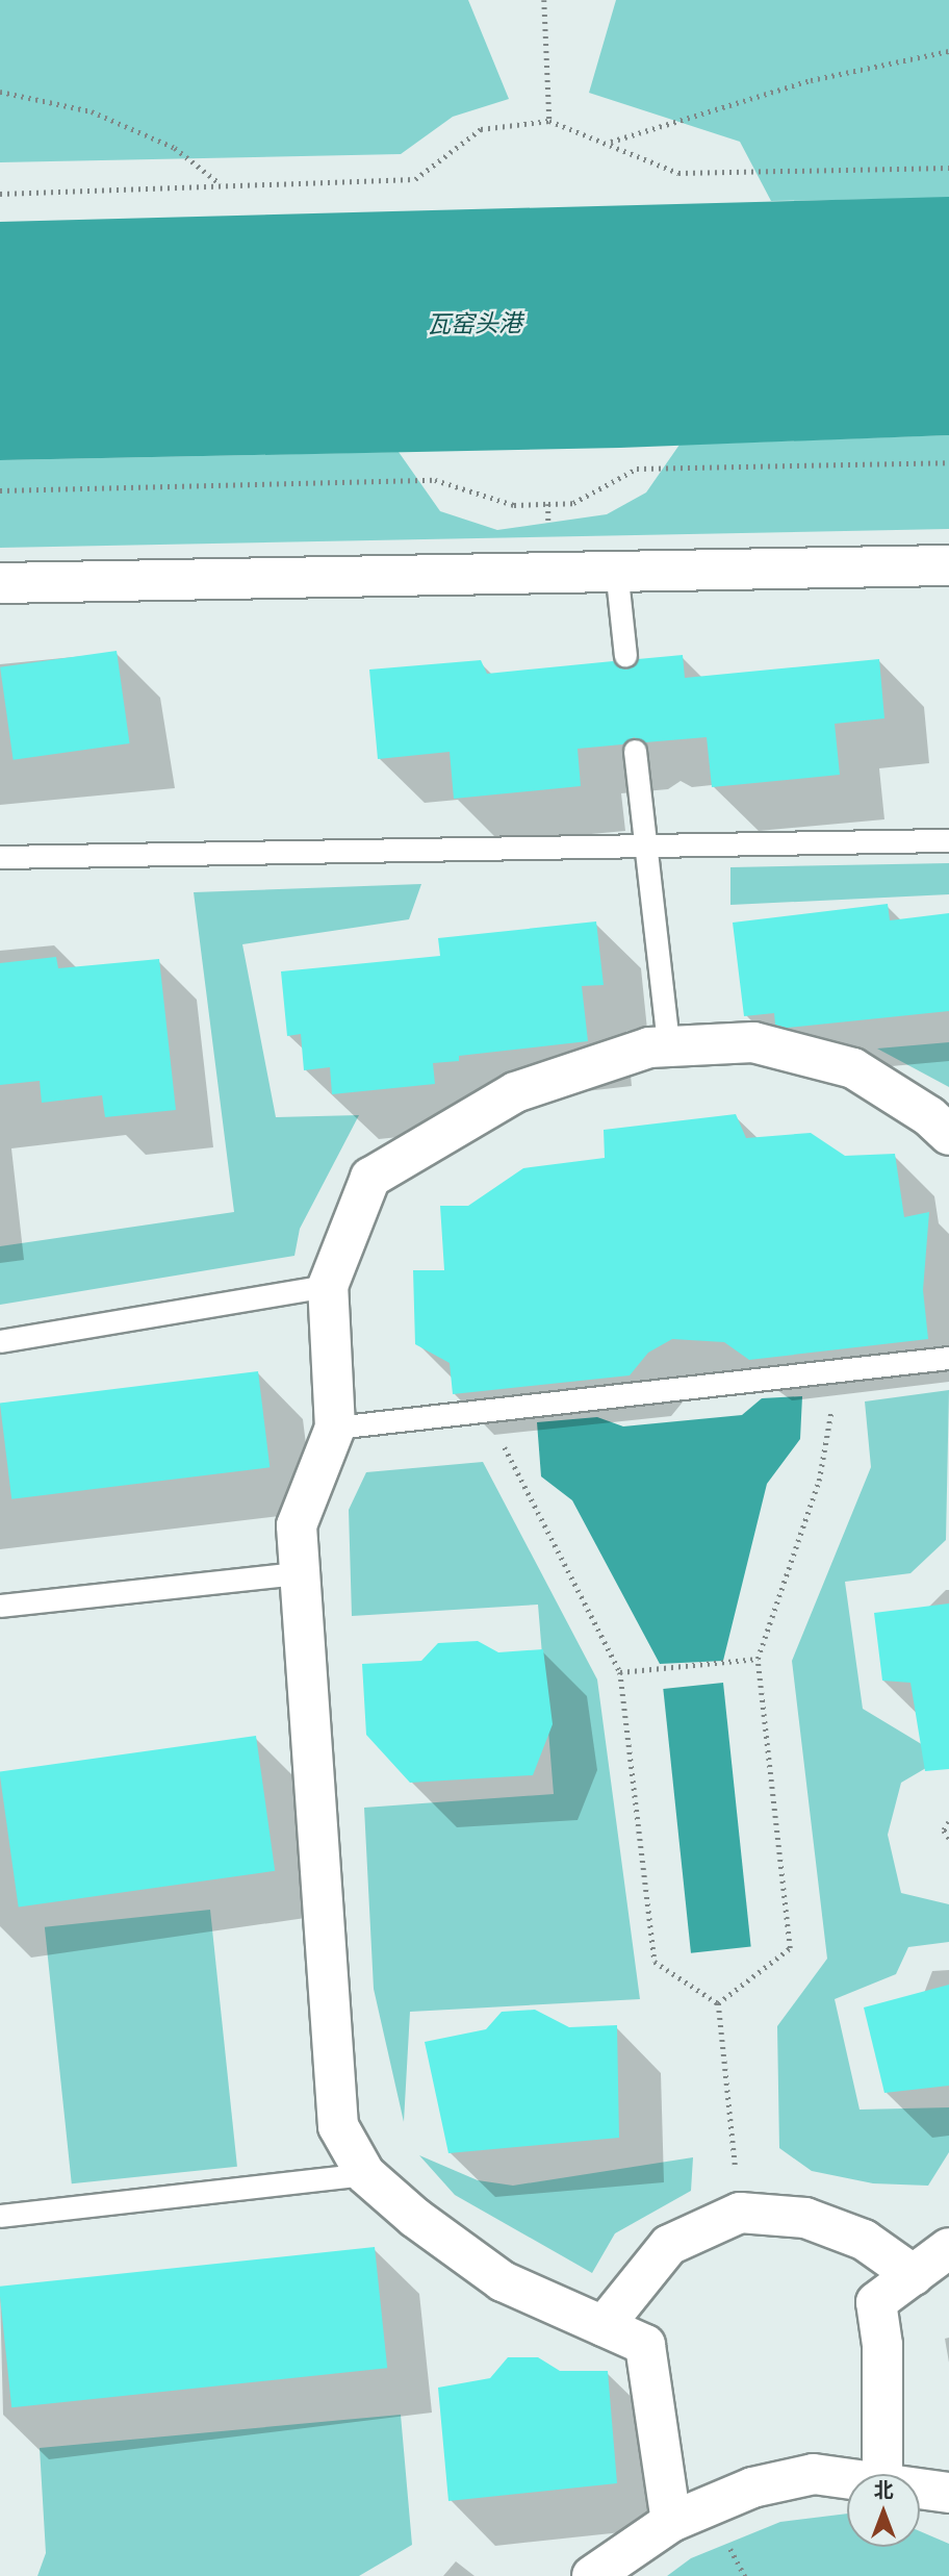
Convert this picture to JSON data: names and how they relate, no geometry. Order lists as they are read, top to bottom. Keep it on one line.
{"water":["瓦窑头港"],"north":"top"}
